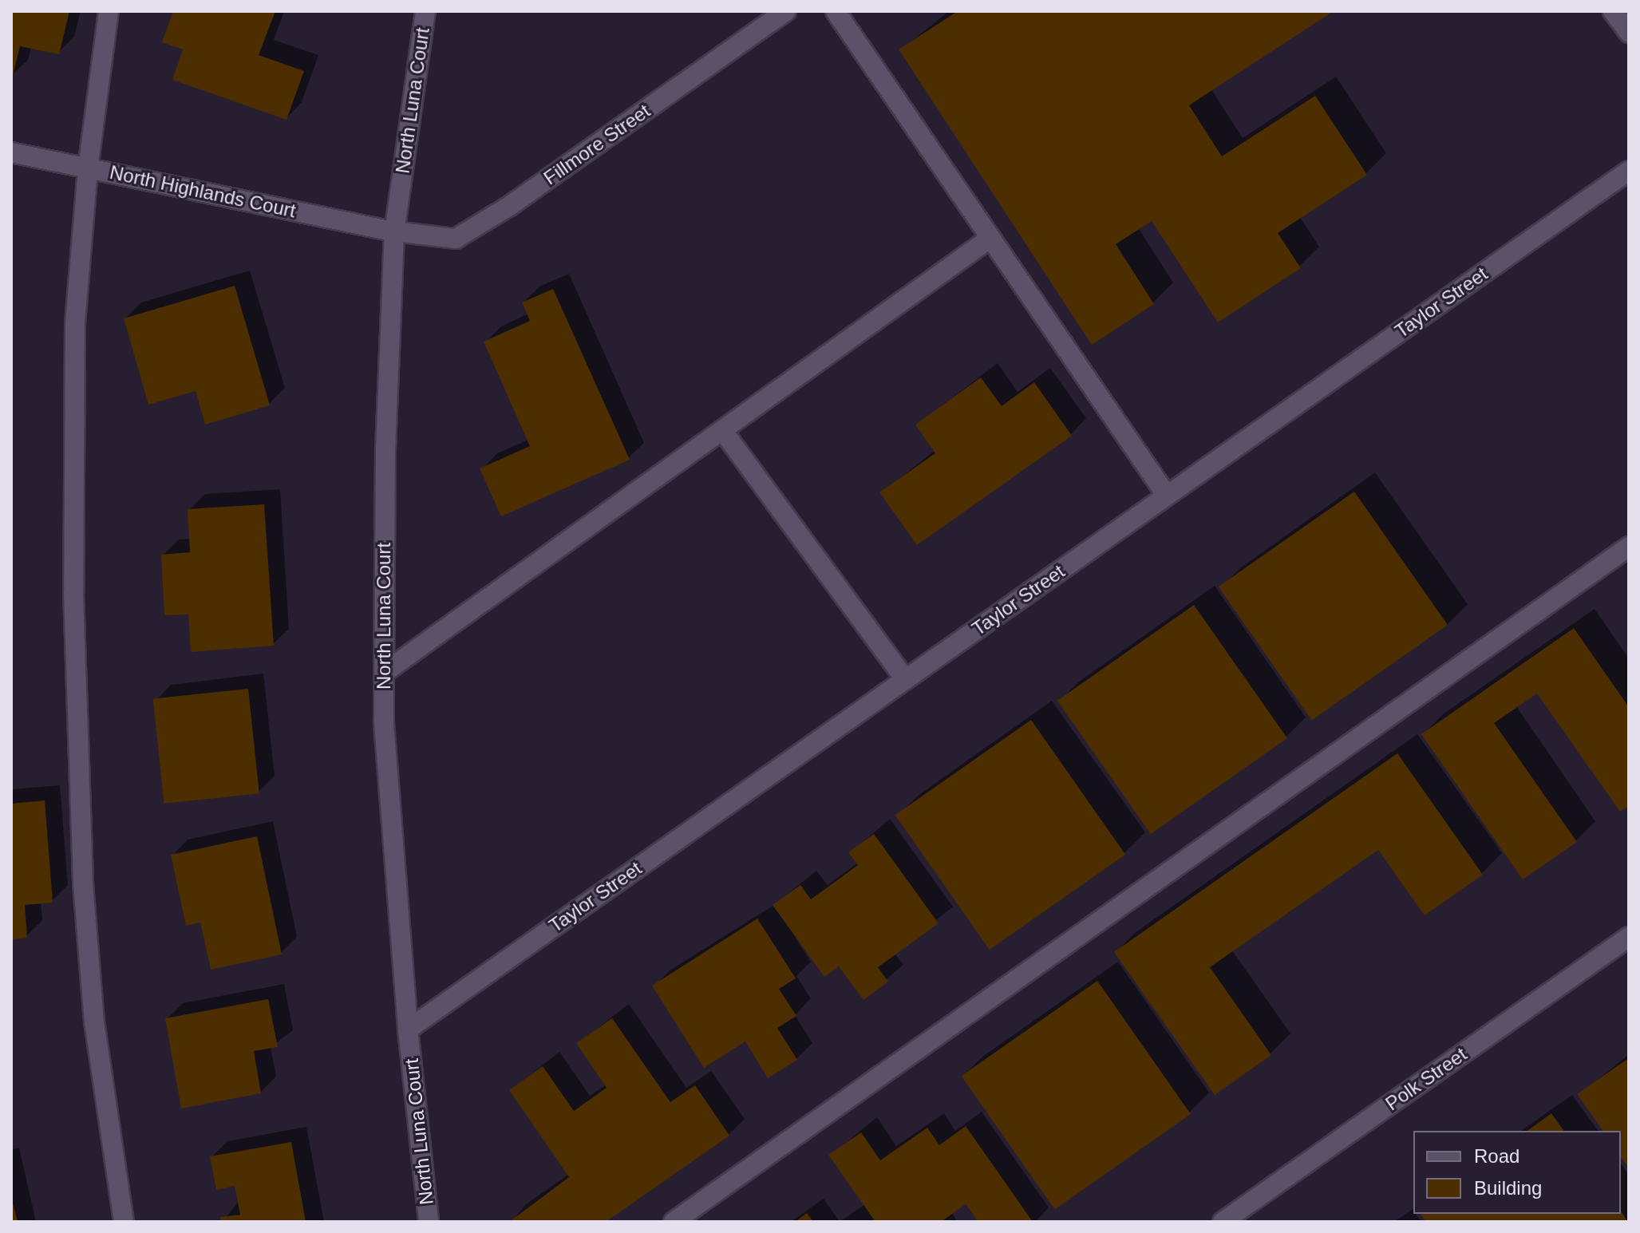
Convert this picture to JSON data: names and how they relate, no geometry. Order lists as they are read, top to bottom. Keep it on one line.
{"streets":{"street":["North Luna Court","Fillmore Street","North Highlands Court","Taylor Street","Polk Street"]},"crossings":[["North Luna Court","Fillmore Street"],["North Luna Court","North Highlands Court"],["North Luna Court","Taylor Street"],["Fillmore Street","North Highlands Court"]],"legend":["Road","Building"]}
